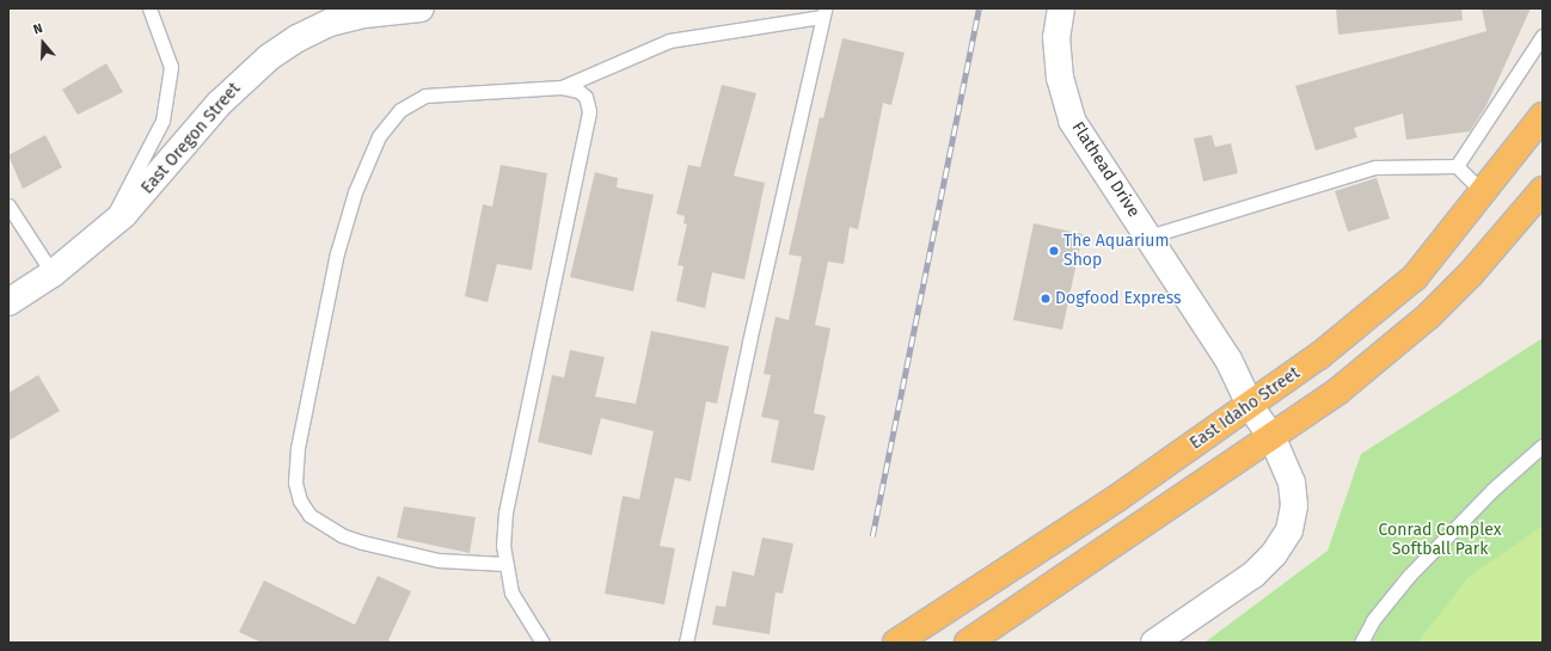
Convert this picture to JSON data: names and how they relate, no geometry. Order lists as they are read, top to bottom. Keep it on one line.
{"streets":{"highway":["East Idaho Street"],"street":["East Oregon Street","Flathead Drive"]},"crossings":[["Flathead Drive","East Idaho Street"]],"parks":["Conrad Complex Softball Park"],"places":["The Aquarium Shop","Dogfood Express"],"north":"top"}
